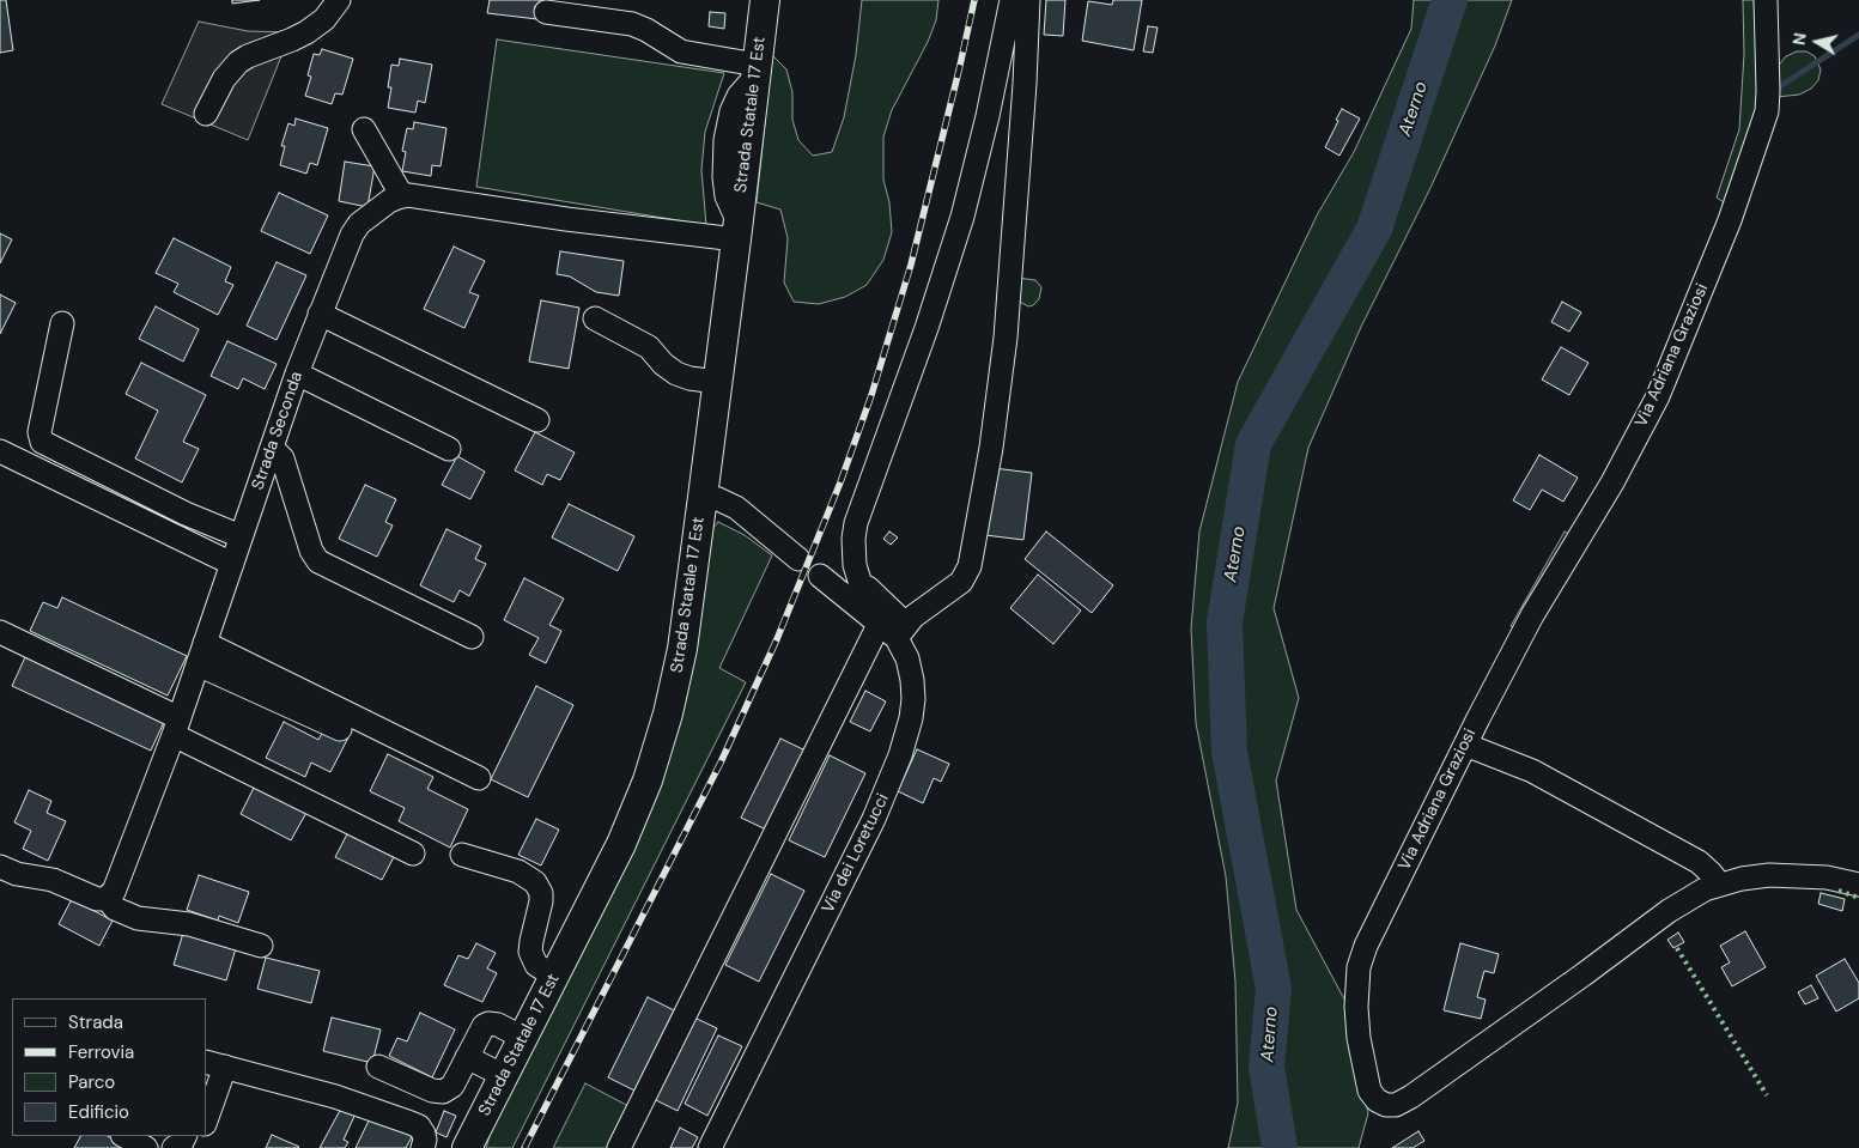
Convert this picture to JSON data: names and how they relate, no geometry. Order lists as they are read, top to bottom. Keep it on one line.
{"streets":{"main road":["Strada Statale 17 Est"],"street":["Via Adriana Graziosi","Strada Seconda","Via dei Loretucci"]},"water":["Aterno"],"legend":["Strada","Ferrovia","Parco","Edificio"],"north":"left"}
